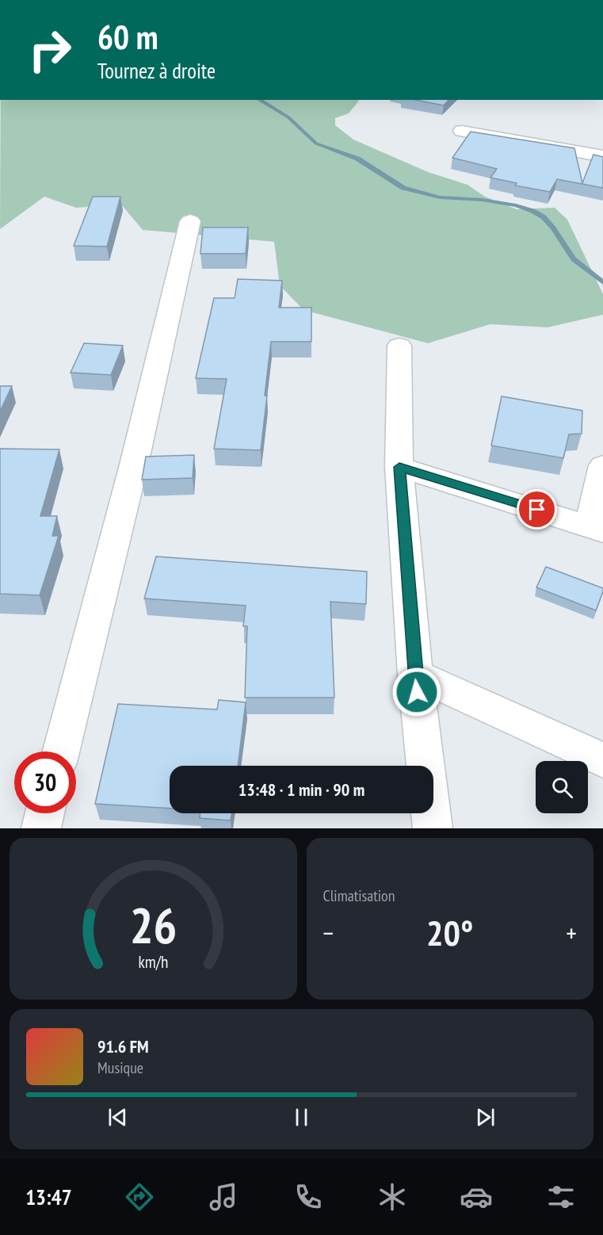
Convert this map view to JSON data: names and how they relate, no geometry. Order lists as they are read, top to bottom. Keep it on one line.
{"page":{"turn":["60 m","Tournez à droite"],"limit":"30","trip":"13:48 · 1 min · 90 m","tile":"Climatisation","heat":["−","20°","+"],"song":["91.6 FM","Musique"],"tabs":"13:47","gauge":["26","km/h"]}}
